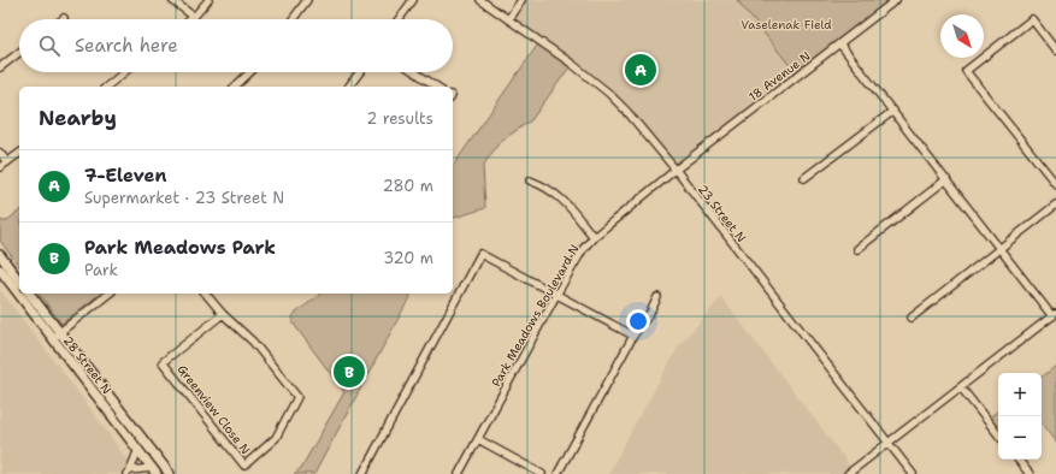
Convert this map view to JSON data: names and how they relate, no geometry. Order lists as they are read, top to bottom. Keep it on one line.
{"streets":{"main road":["28 Street N"],"street":["18 Avenue N","23 Street N","Park Meadows Boulevard N","Greenview Close N"]},"crossings":[["18 Avenue N","23 Street N"],["18 Avenue N","Park Meadows Boulevard N"],["23 Street N","Park Meadows Boulevard N"]],"parks":["Vaselenak Field"],"north":"bottom right","page":{"search":"Search here","pins":["A","B"],"heading":["Nearby","2 results"],"list":[{"mark":"A","name":"7-Eleven","note":"Supermarket · 23 Street N","value":"280 m"},{"mark":"B","name":"Park Meadows Park","note":"Park","value":"320 m"}],"map_buttons":["+","−"]}}
